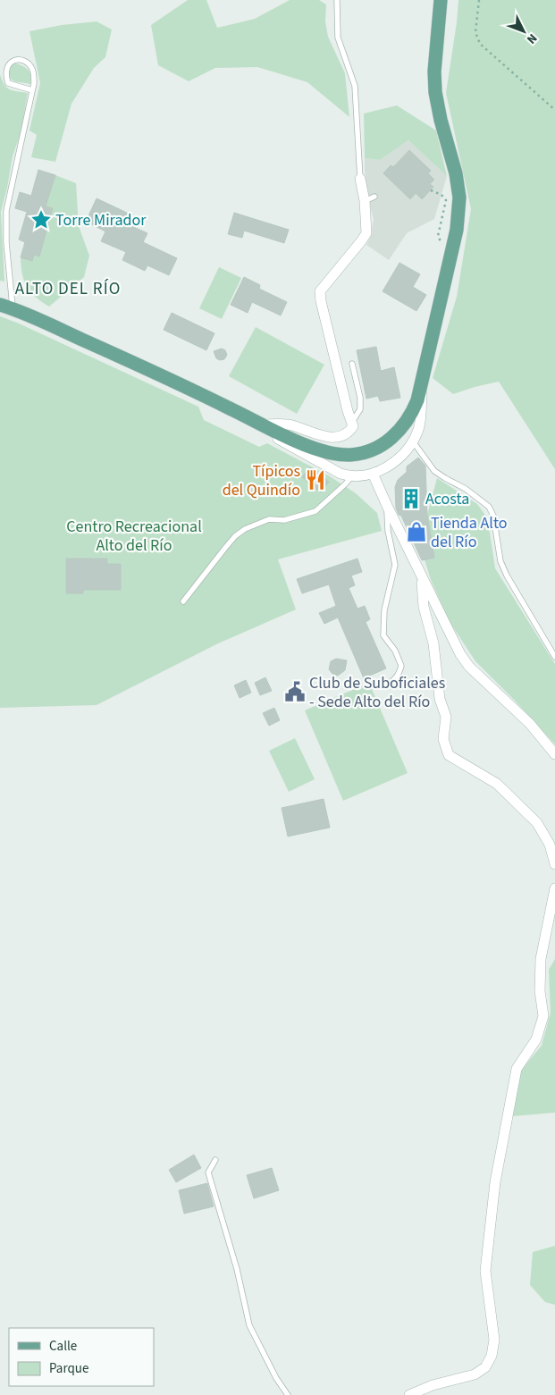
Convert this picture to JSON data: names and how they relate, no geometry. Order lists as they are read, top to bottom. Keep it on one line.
{"districts":["ALTO DEL RÍO"],"parks":["Centro Recreacional Alto del Río"],"places":{"place":["Torre Mirador"],"restaurant":["Típicos del Quindío"],"building":["Acosta"],"shop":["Tienda Alto del Río"],"public building":["Club de Suboficiales - Sede Alto del Río"]},"legend":["Calle","Parque"],"north":"bottom right"}
